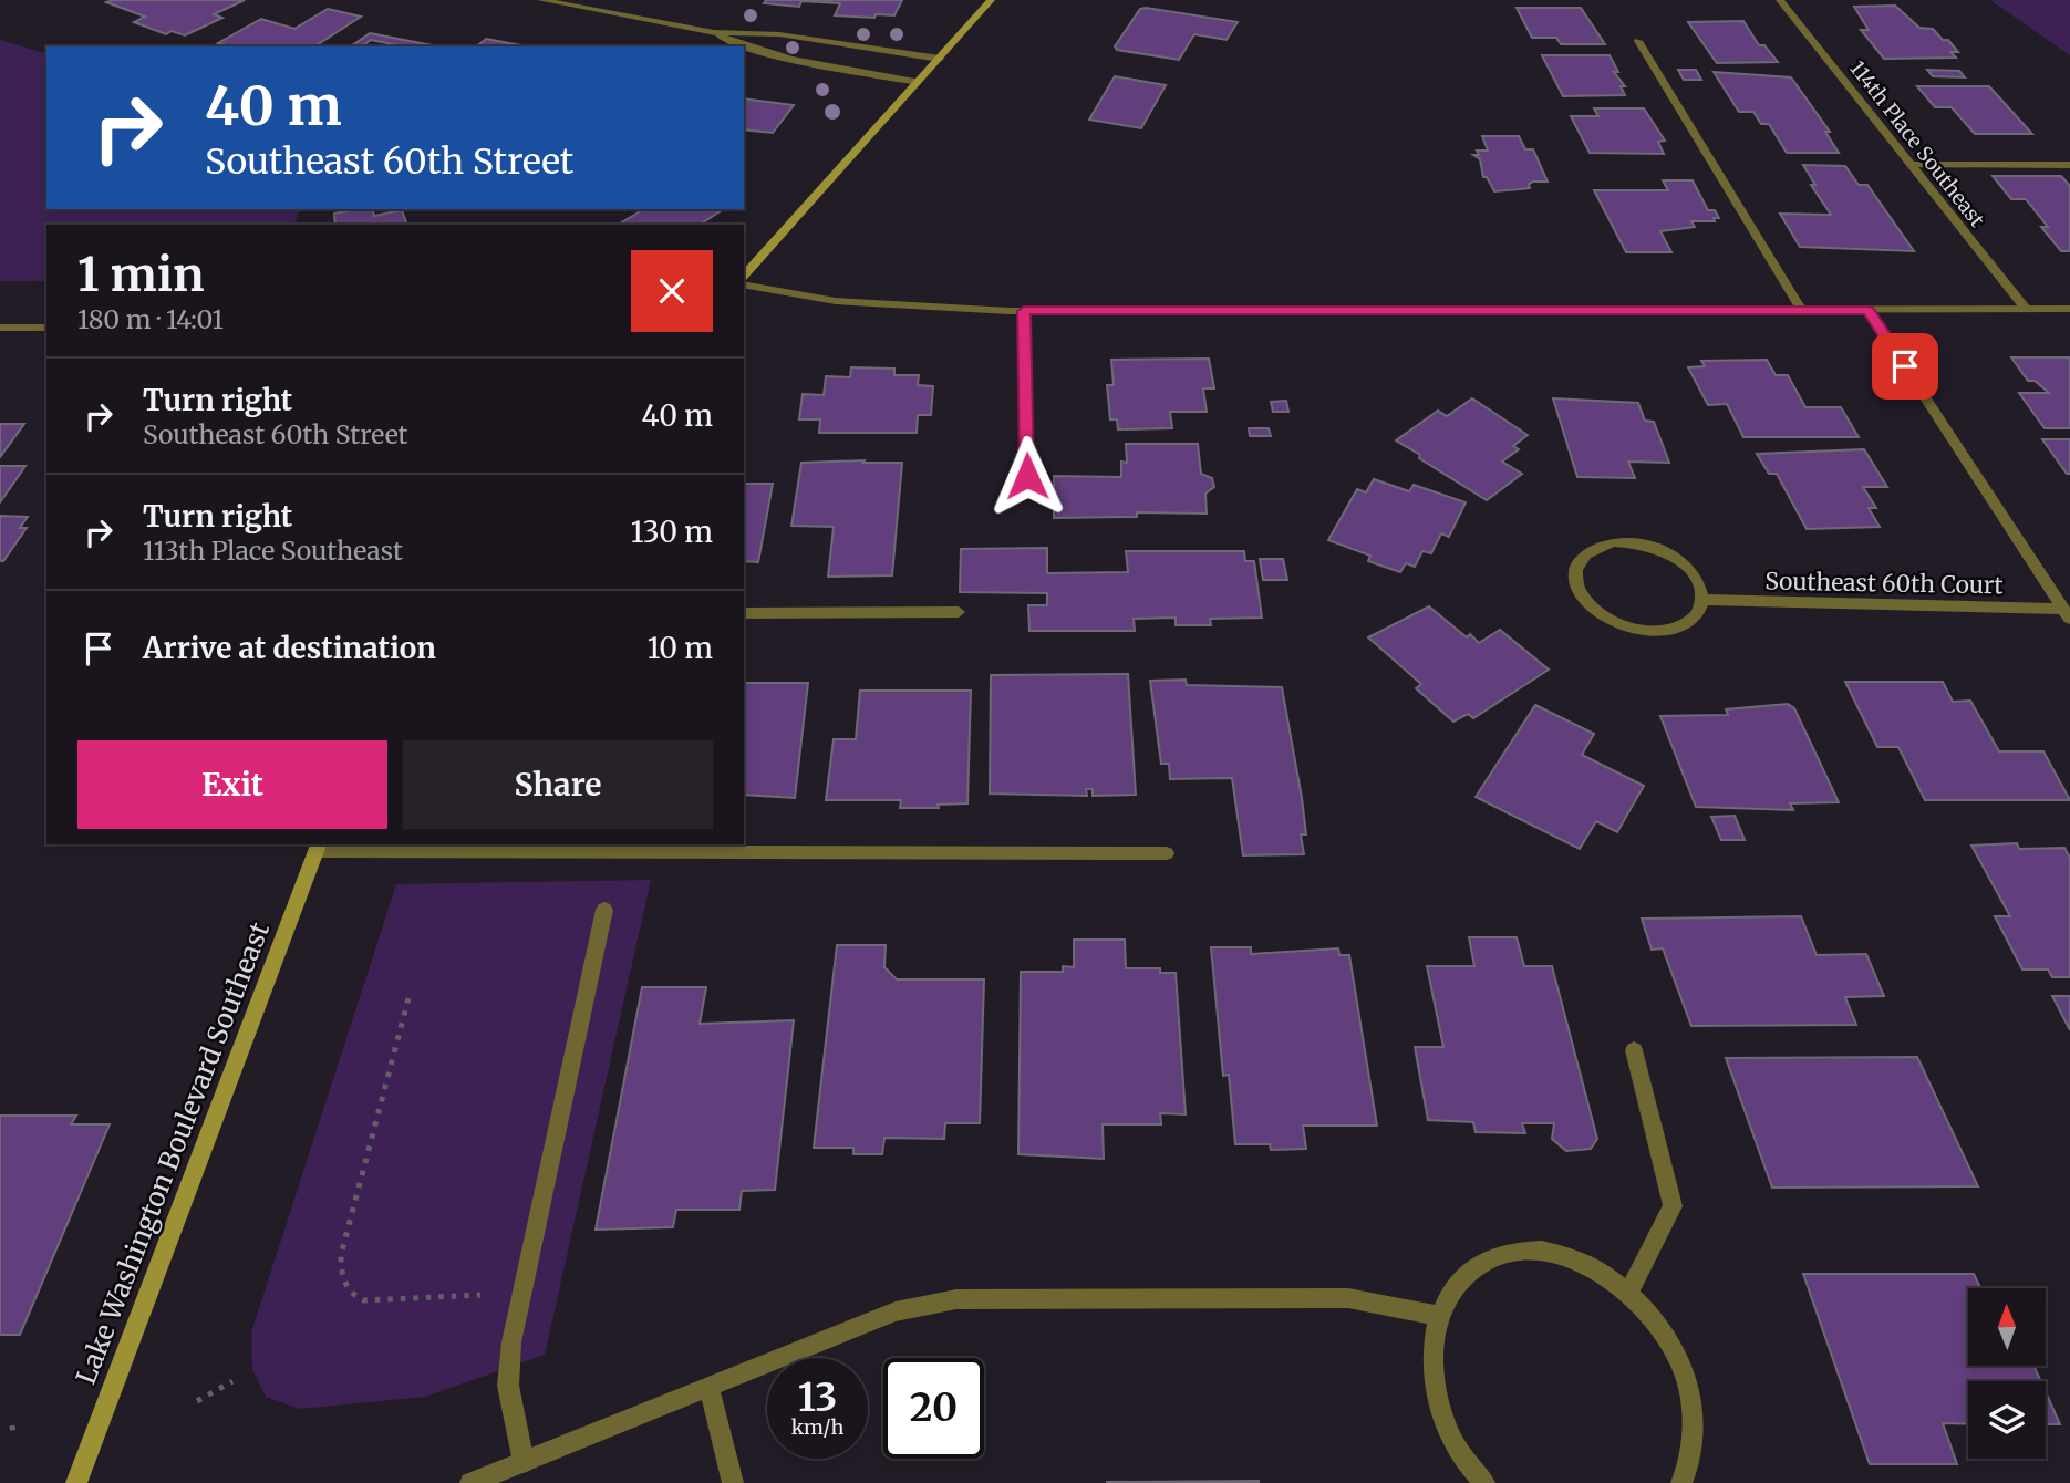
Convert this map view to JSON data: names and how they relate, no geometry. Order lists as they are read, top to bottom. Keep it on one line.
{"streets":{"main road":["Lake Washington Boulevard Southeast"],"street":["114th Place Southeast","Southeast 60th Court"]},"north":"top","page":{"turn":["40 m","Southeast 60th Street"],"heading":["1 min","180 m · 14:01"],"list":[{"name":"Turn right","note":"Southeast 60th Street","value":"40 m"},{"name":"Turn right","note":"113th Place Southeast","value":"130 m"},{"name":"Arrive at destination","value":"10 m"}],"buttons":["Exit","Share"],"speed":"13 km/h","limit":"20"}}
